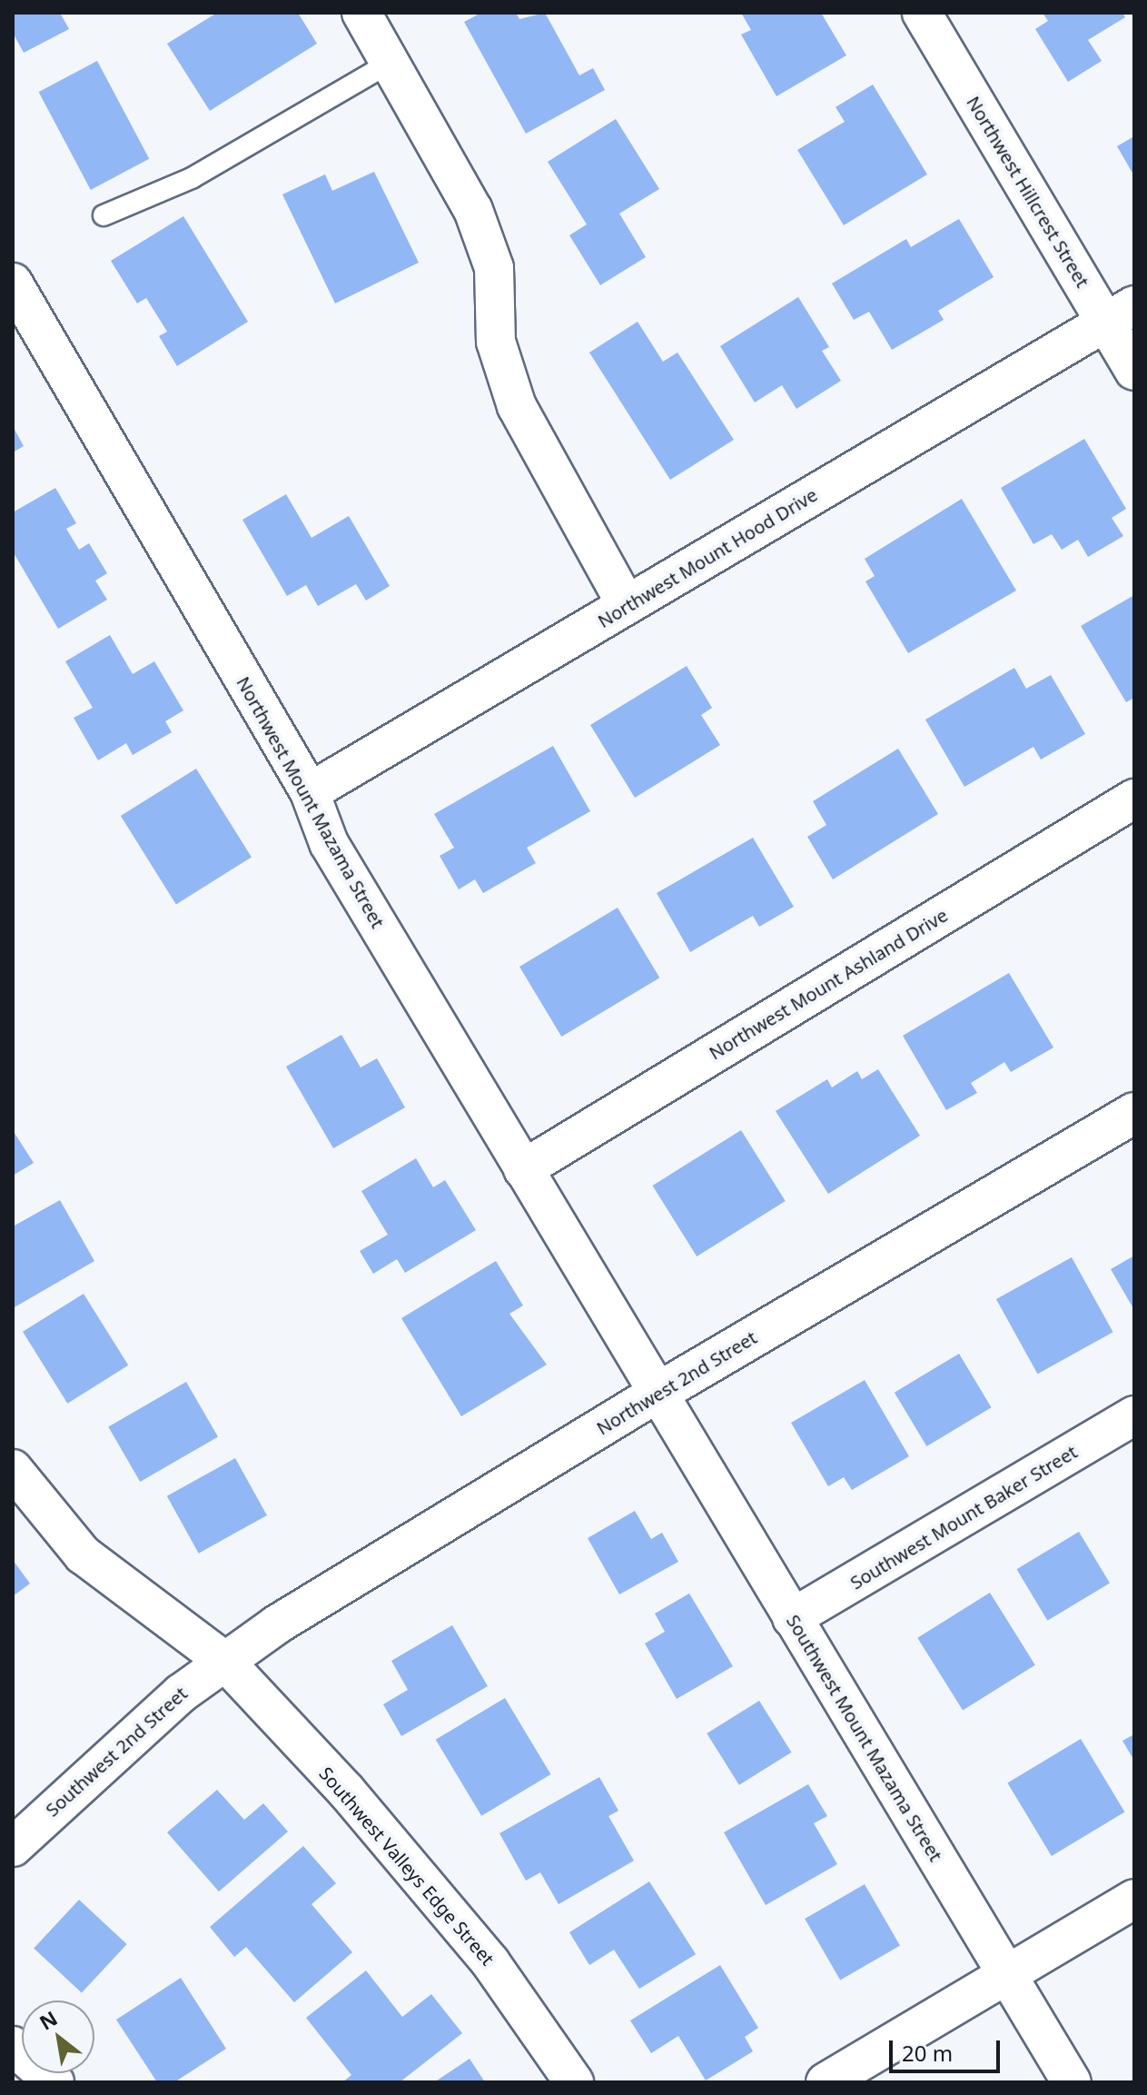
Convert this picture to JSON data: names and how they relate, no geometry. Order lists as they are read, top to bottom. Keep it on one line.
{"streets":{"street":["Northwest Hillcrest Street","Northwest Mount Hood Drive","Northwest Mount Mazama Street","Northwest Mount Ashland Drive","Northwest 2nd Street","Southwest Mount Baker Street","Southwest Mount Mazama Street","Southwest 2nd Street","Southwest Valleys Edge Street"]},"crossings":[["Northwest Hillcrest Street","Northwest Mount Hood Drive"],["Northwest Mount Hood Drive","Northwest Mount Mazama Street"],["Northwest Mount Mazama Street","Northwest Mount Ashland Drive"],["Northwest Mount Mazama Street","Northwest 2nd Street"],["Northwest Mount Mazama Street","Southwest Mount Mazama Street"],["Northwest 2nd Street","Southwest Mount Mazama Street"],["Northwest 2nd Street","Southwest 2nd Street"],["Northwest 2nd Street","Southwest Valleys Edge Street"],["Southwest Mount Baker Street","Southwest Mount Mazama Street"],["Southwest 2nd Street","Southwest Valleys Edge Street"]],"scale_bar":"20 m","north":"top left"}
